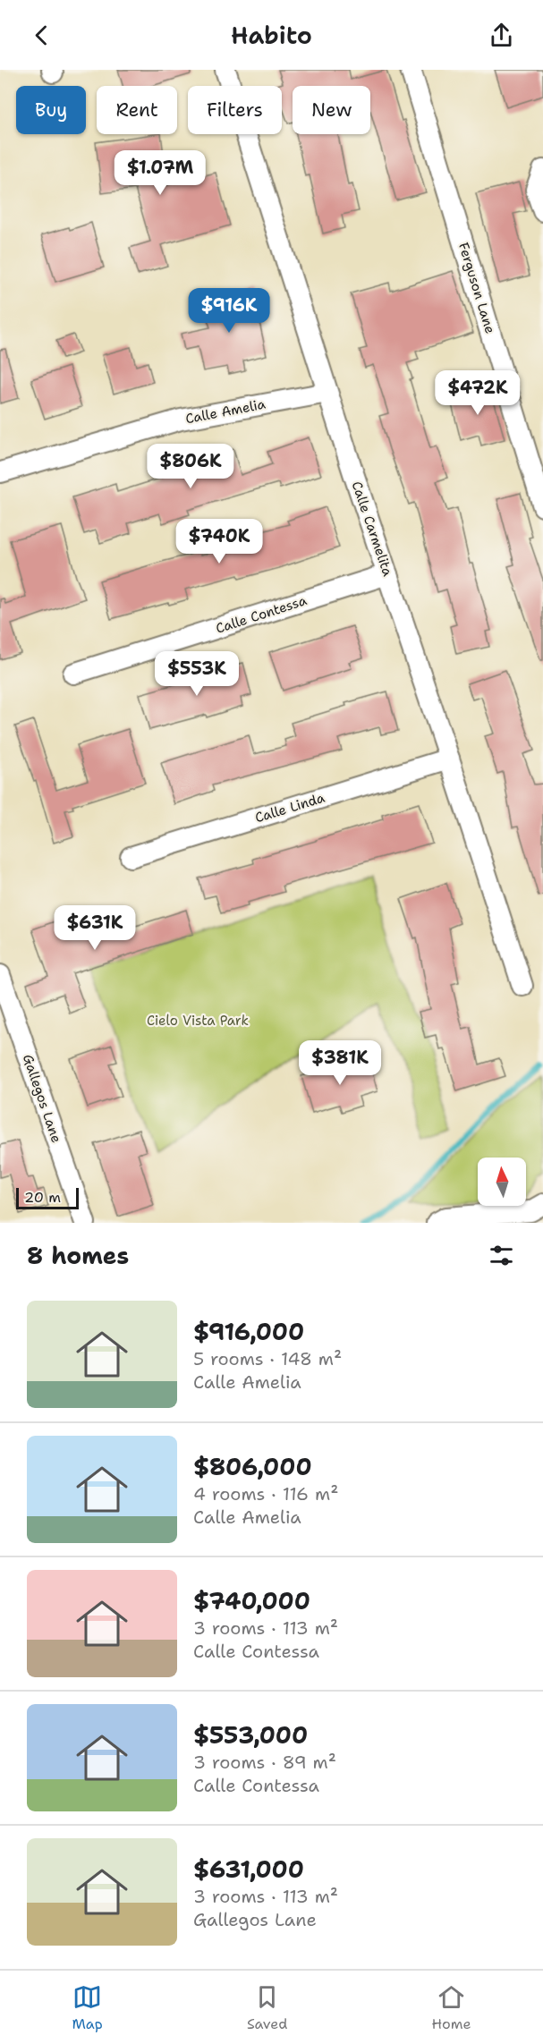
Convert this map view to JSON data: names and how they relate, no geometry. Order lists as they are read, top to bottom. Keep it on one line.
{"streets":{"street":["Ferguson Lane","Calle Amelia","Calle Carmelita","Calle Contessa","Calle Linda","Gallegos Lane"]},"crossings":[["Calle Amelia","Calle Carmelita"],["Calle Carmelita","Calle Contessa"],["Calle Carmelita","Calle Linda"]],"parks":["Cielo Vista Park"],"scale_bar":"20 m","north":"top","page":{"header":"Habito","chip":["Buy","Rent","Filters","New"],"price":["$1.07M","$916K","$472K","$806K","$740K","$553K","$631K","$381K"],"scale":"20 m","heading":"8 homes","list":[{"name":"$916,000","note":"5 rooms · 148 m² · Calle Amelia"},{"name":"$806,000","note":"4 rooms · 116 m² · Calle Amelia"},{"name":"$740,000","note":"3 rooms · 113 m² · Calle Contessa"},{"name":"$553,000","note":"3 rooms · 89 m² · Calle Contessa"},{"name":"$631,000","note":"3 rooms · 113 m² · Gallegos Lane"}],"tabs":["Map","Saved","Home"]}}
